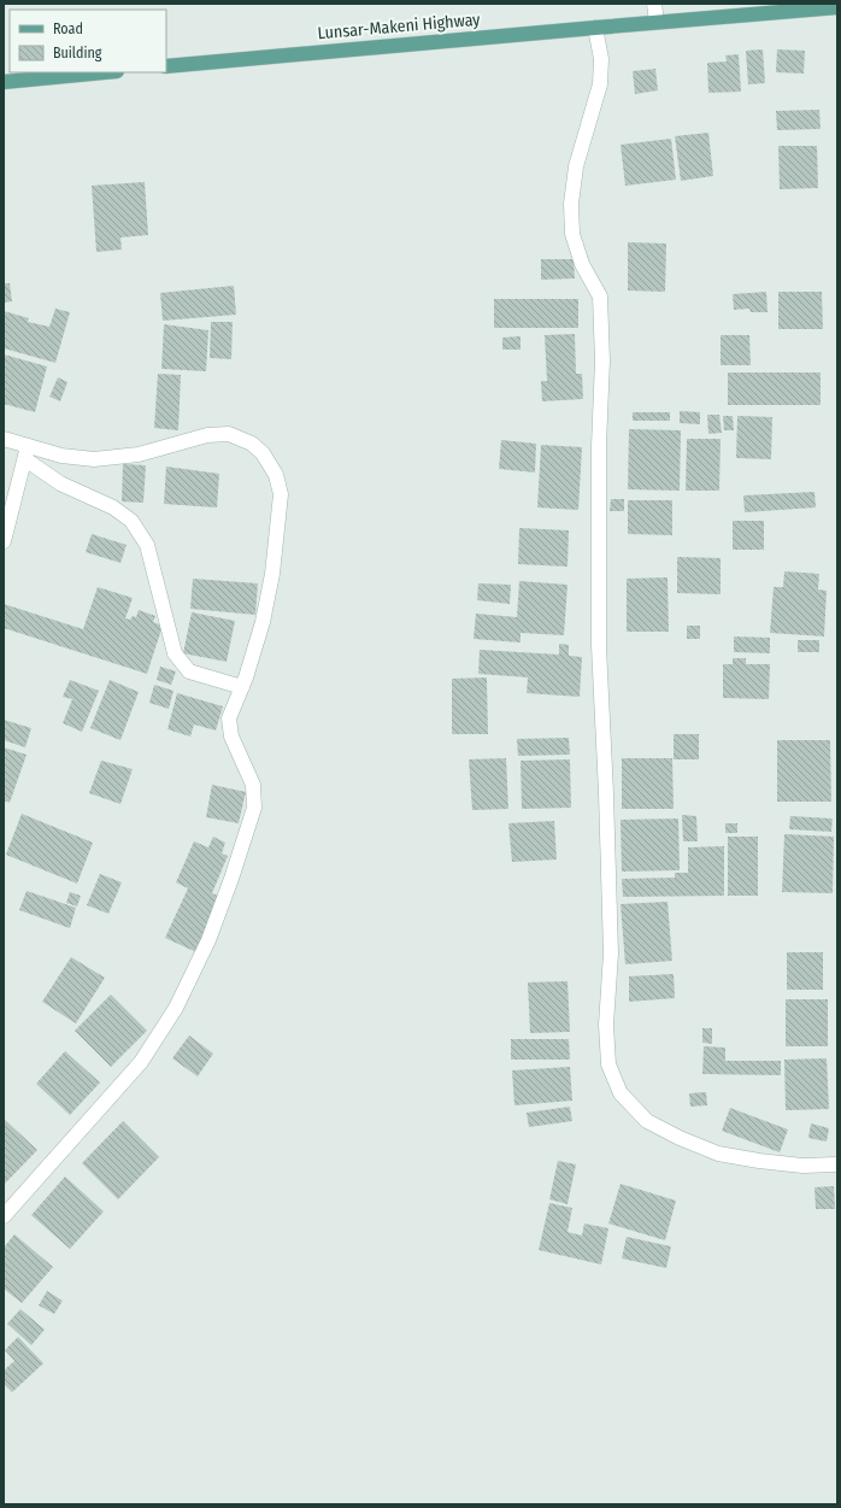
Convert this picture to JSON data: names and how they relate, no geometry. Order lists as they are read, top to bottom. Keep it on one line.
{"streets":{"main road":["Lunsar-Makeni Highway"]},"legend":["Road","Building"]}
